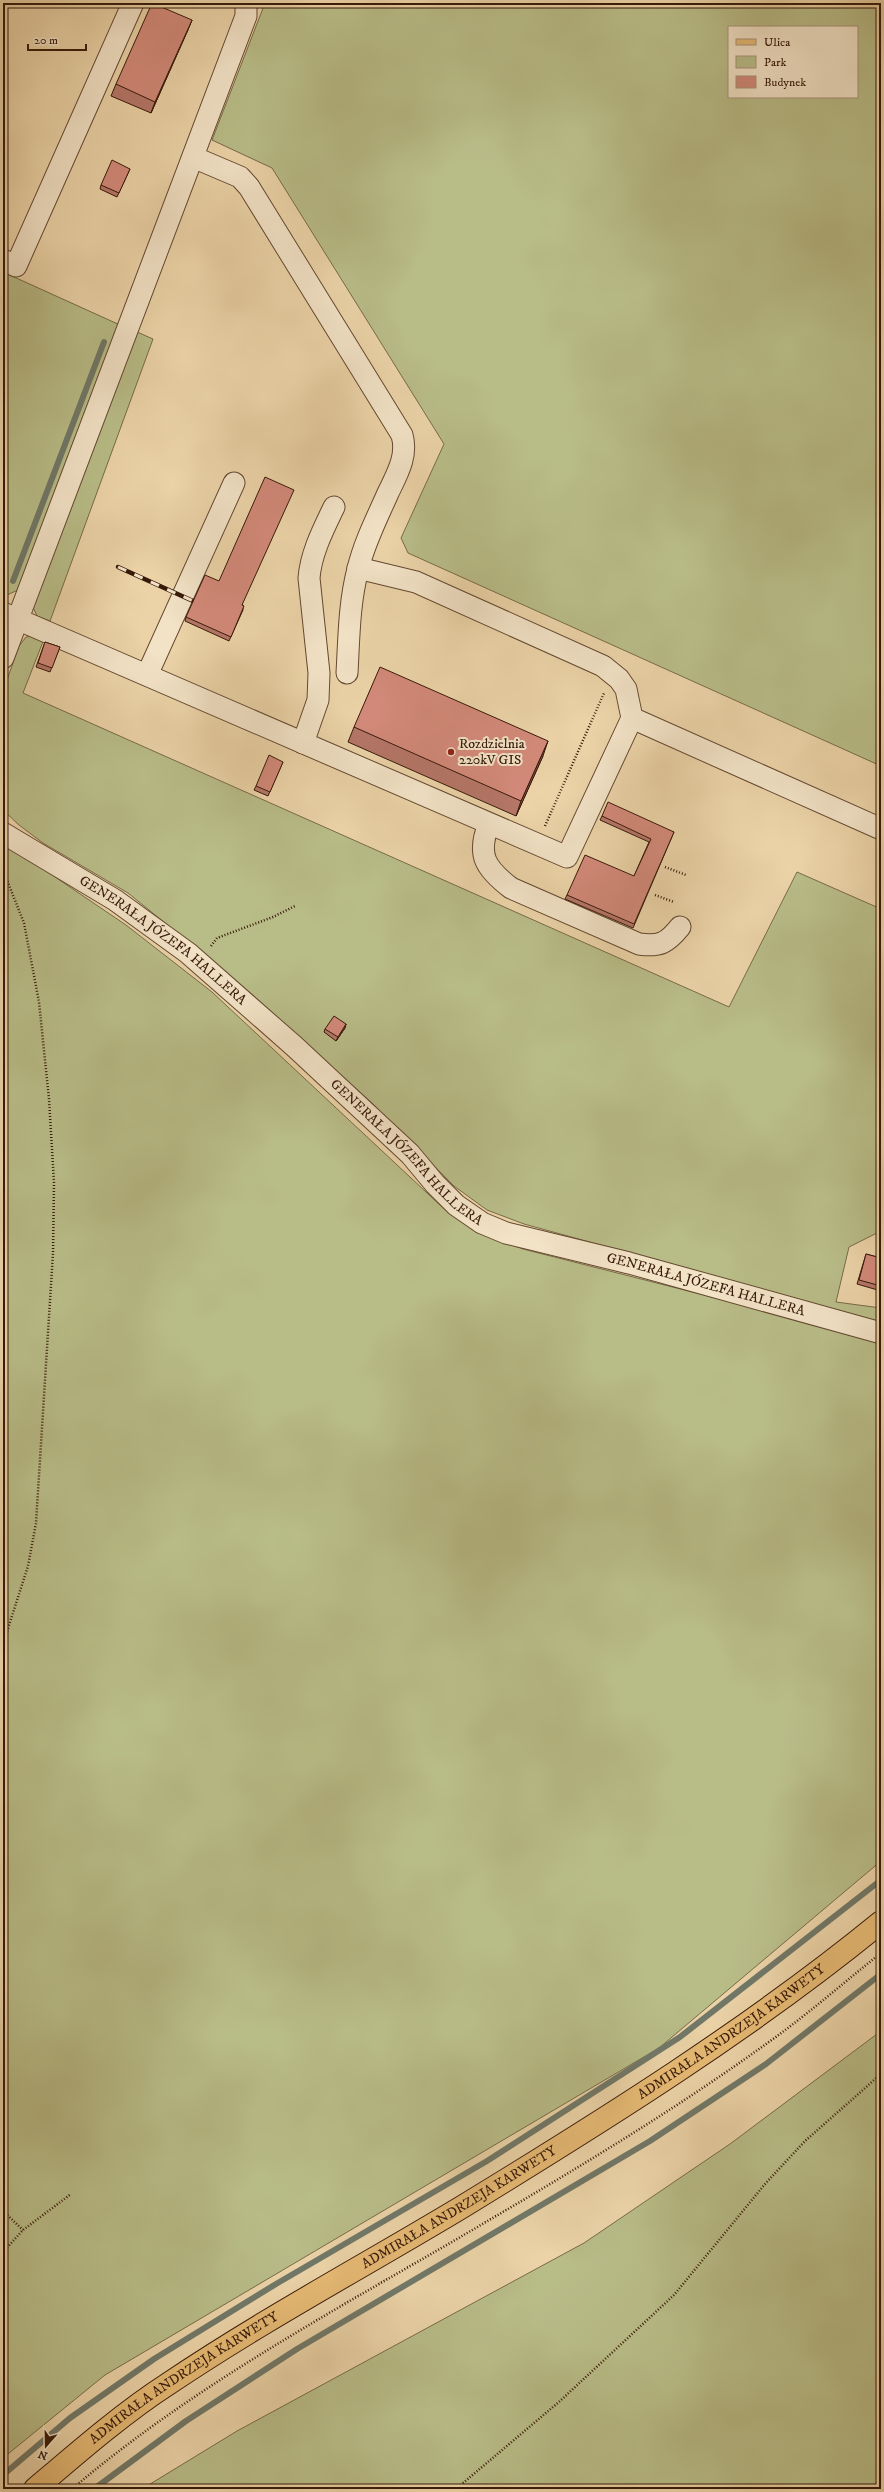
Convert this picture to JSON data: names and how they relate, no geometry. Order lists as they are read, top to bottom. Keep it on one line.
{"streets":{"main road":["ADMIRAŁA ANDRZEJA KARWETY"],"street":["GENERAŁA JÓZEFA HALLERA"]},"places":["Rozdzielnia 220kV GIS"],"legend":["Ulica","Park","Budynek"],"scale_bar":"20 m","north":"bottom"}
